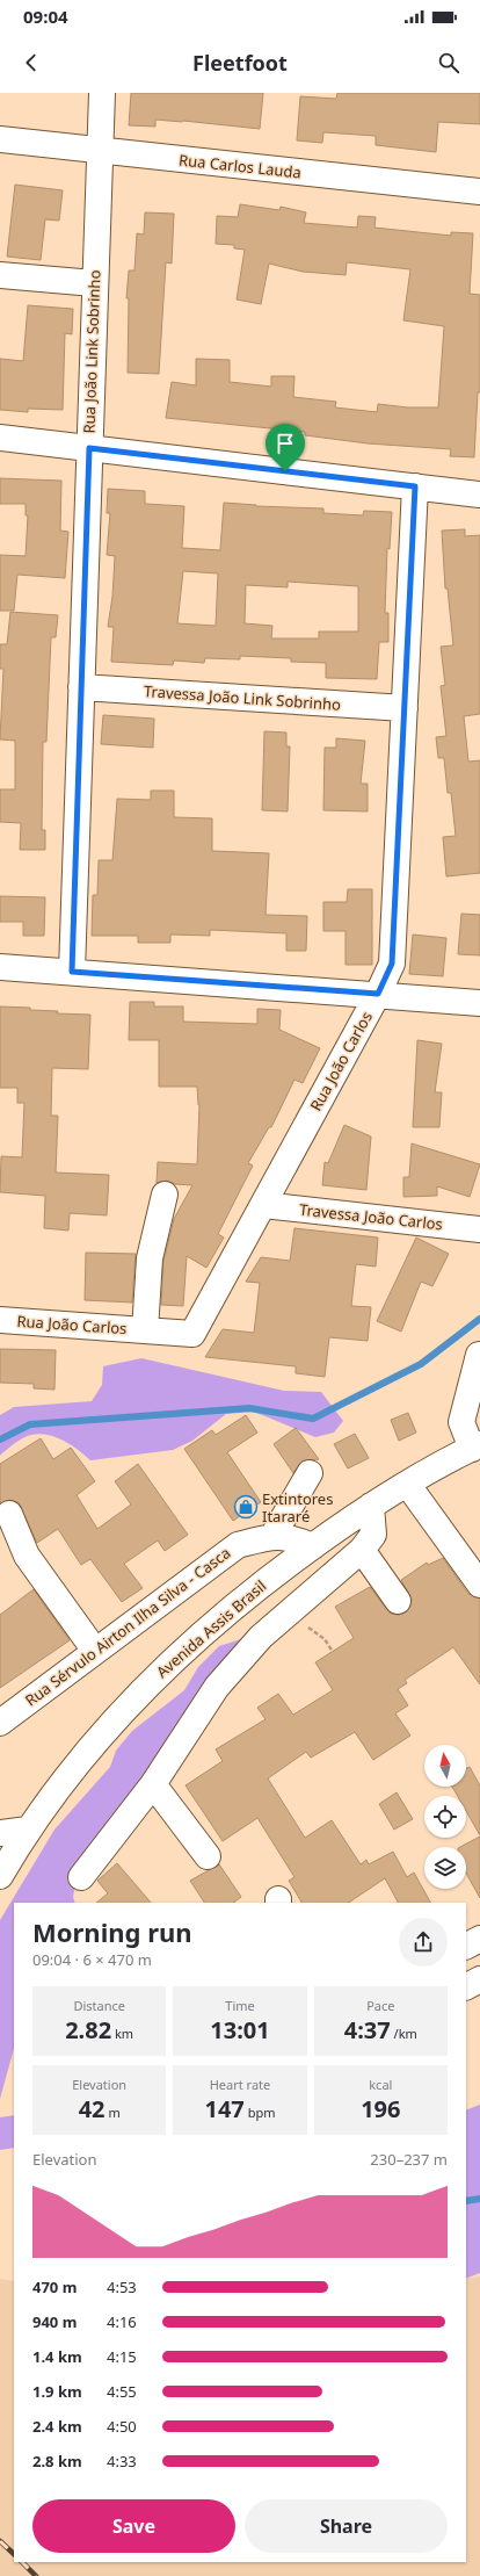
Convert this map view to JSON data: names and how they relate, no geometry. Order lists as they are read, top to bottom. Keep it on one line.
{"streets":{"street":["Rua Carlos Lauda","Rua João Link Sobrinho","Travessa João Link Sobrinho","Rua João Carlos","Travessa João Carlos","Rua Sérvulo Airton Ilha Silva - Casca","Avenida Assis Brasil"]},"crossings":[["Rua Carlos Lauda","Rua João Link Sobrinho"],["Rua João Link Sobrinho","Travessa João Link Sobrinho"],["Travessa João Link Sobrinho","Rua João Carlos"],["Rua João Carlos","Travessa João Carlos"],["Rua Sérvulo Airton Ilha Silva - Casca","Avenida Assis Brasil"]],"places":{"shop":["Extintores Itararé"]},"north":"top","page":{"status":"09:04","header":"Fleetfoot","heading":["Morning run","09:04 · 6 × 470 m"],"stats":[["Distance","2.82 km"],["Time","13:01"],["Pace","4:37 /km"],["Elevation","42 m"],["Heart rate","147 bpm"],["kcal","196"]],"chart":["Elevation","230–237 m"],"list":[{"name":"470 m","note":"4:53"},{"name":"940 m","note":"4:16"},{"name":"1.4 km","note":"4:15"},{"name":"1.9 km","note":"4:55"},{"name":"2.4 km","note":"4:50"},{"name":"2.8 km","note":"4:33"}],"buttons":["Save","Share"]}}
